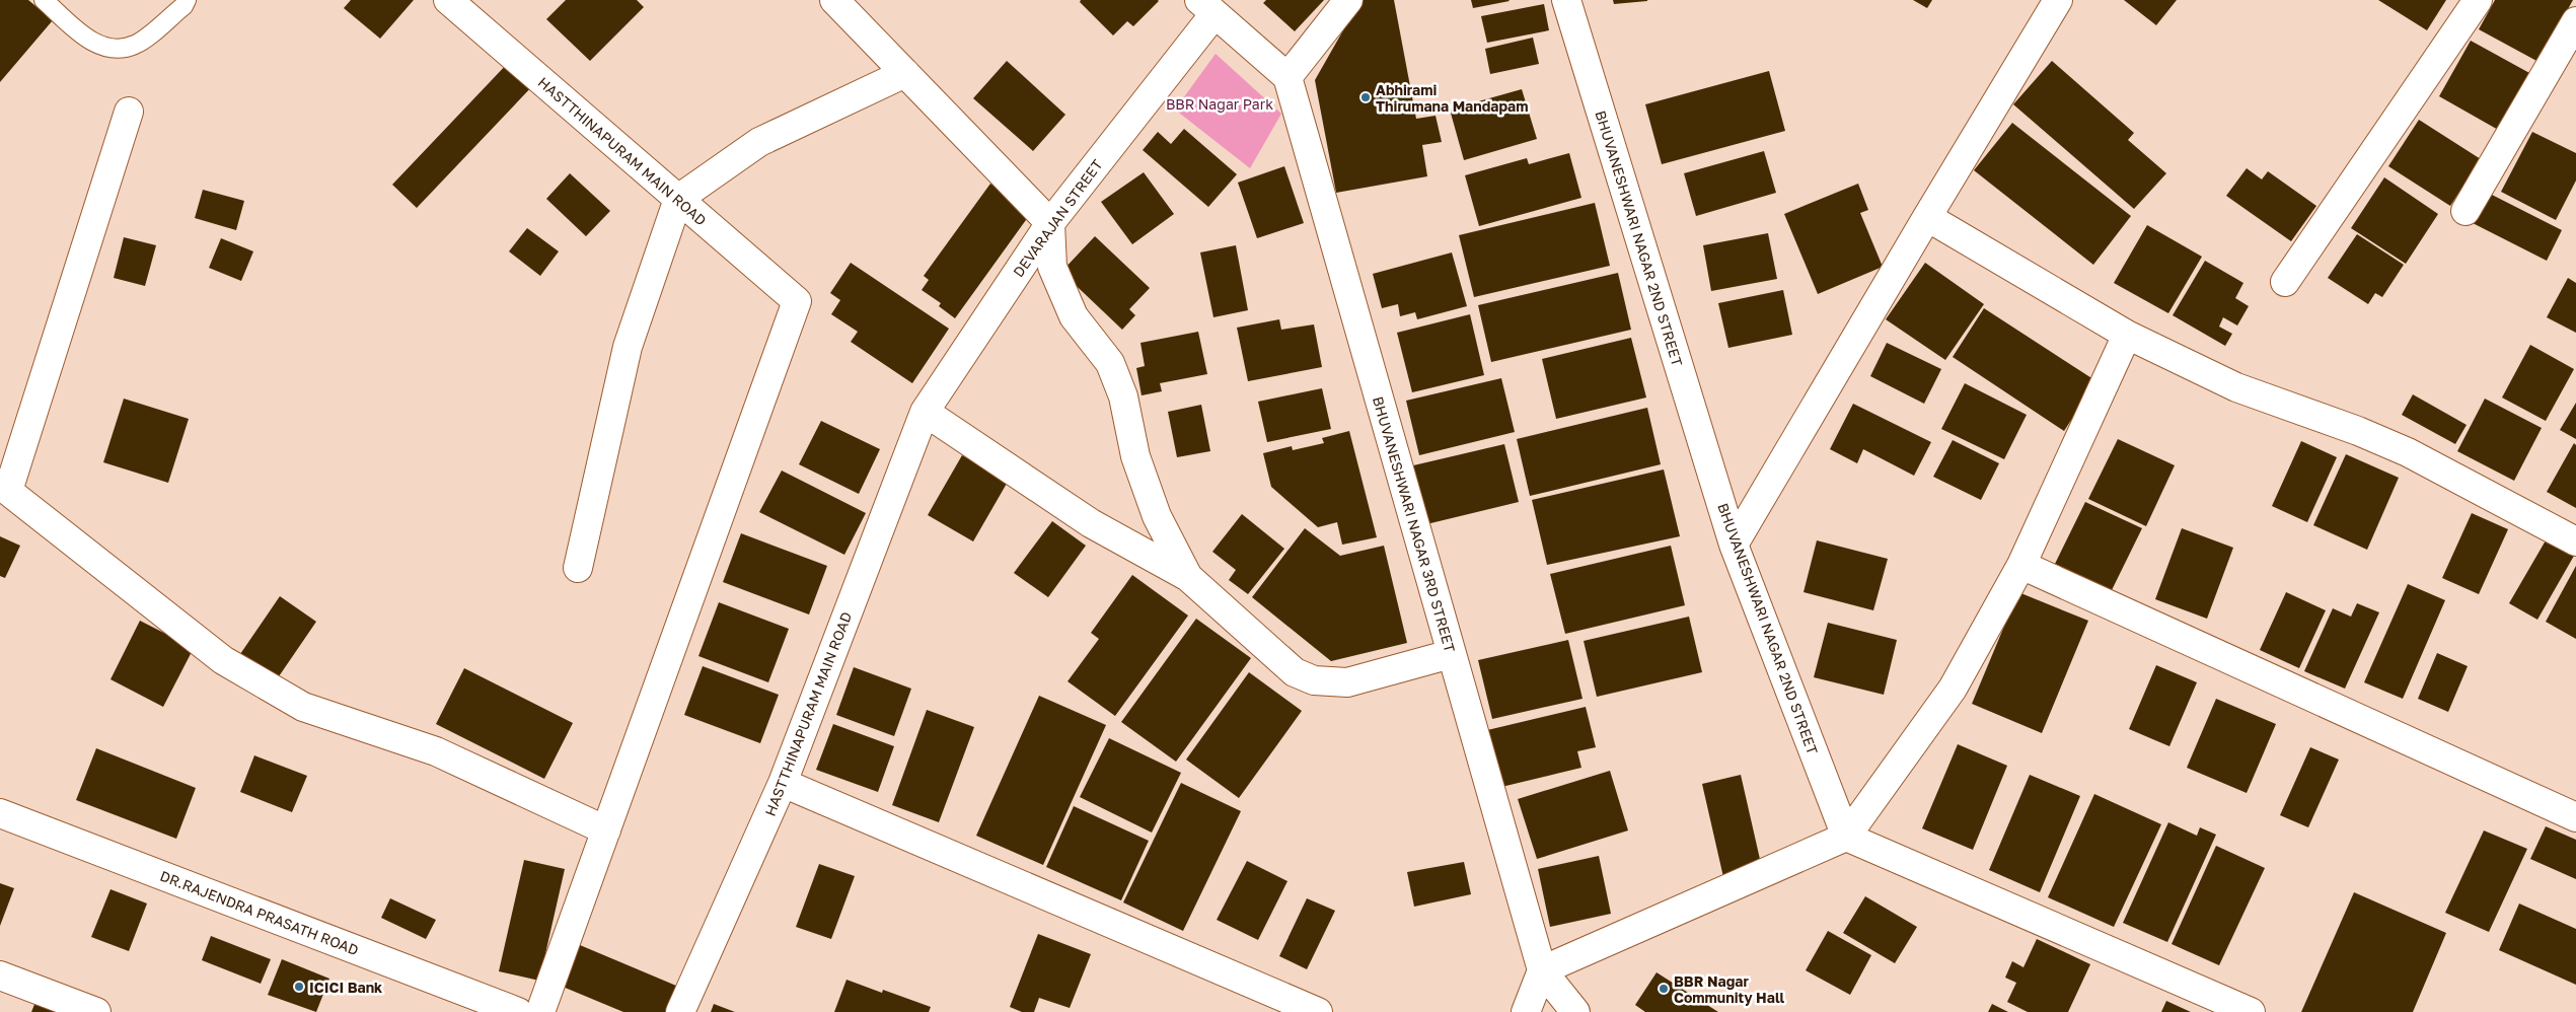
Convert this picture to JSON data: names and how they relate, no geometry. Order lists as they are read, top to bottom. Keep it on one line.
{"streets":{"street":["HASTTHINAPURAM MAIN ROAD","DEVARAJAN STREET","BHUVANESHWARI NAGAR 2ND STREET","BHUVANESHWARI NAGAR 3RD STREET","DR.RAJENDRA PRASATH ROAD"]},"crossings":[["HASTTHINAPURAM MAIN ROAD","DEVARAJAN STREET"]],"parks":["BBR Nagar Park"],"places":["Abhirami Thirumana Mandapam","ICICI Bank","BBR Nagar Community Hall"]}
